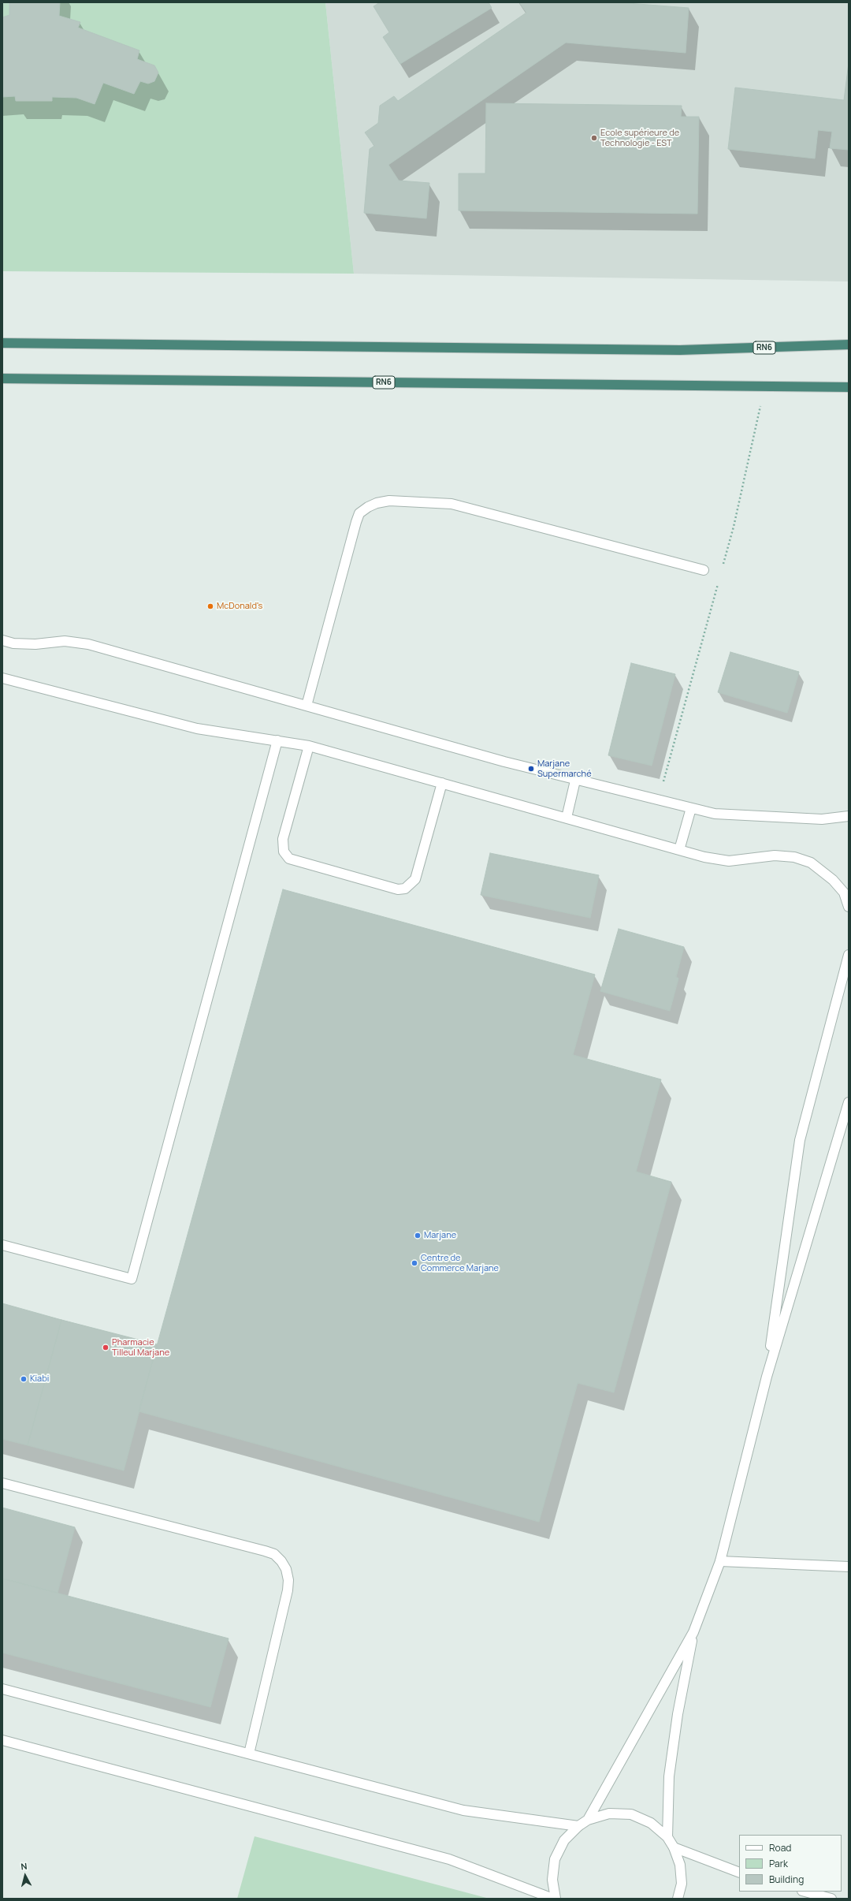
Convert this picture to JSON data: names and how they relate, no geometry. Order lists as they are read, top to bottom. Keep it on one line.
{"streets":{"highway":["RN6"]},"places":["Ecole supérieure de Technologie - EST","McDonald's","Marjane Supermarché","Marjane","Centre de Commerce Marjane","Pharmacie Tilleul Marjane","Kiabi"],"legend":["Road","Park","Building"],"north":"top"}
